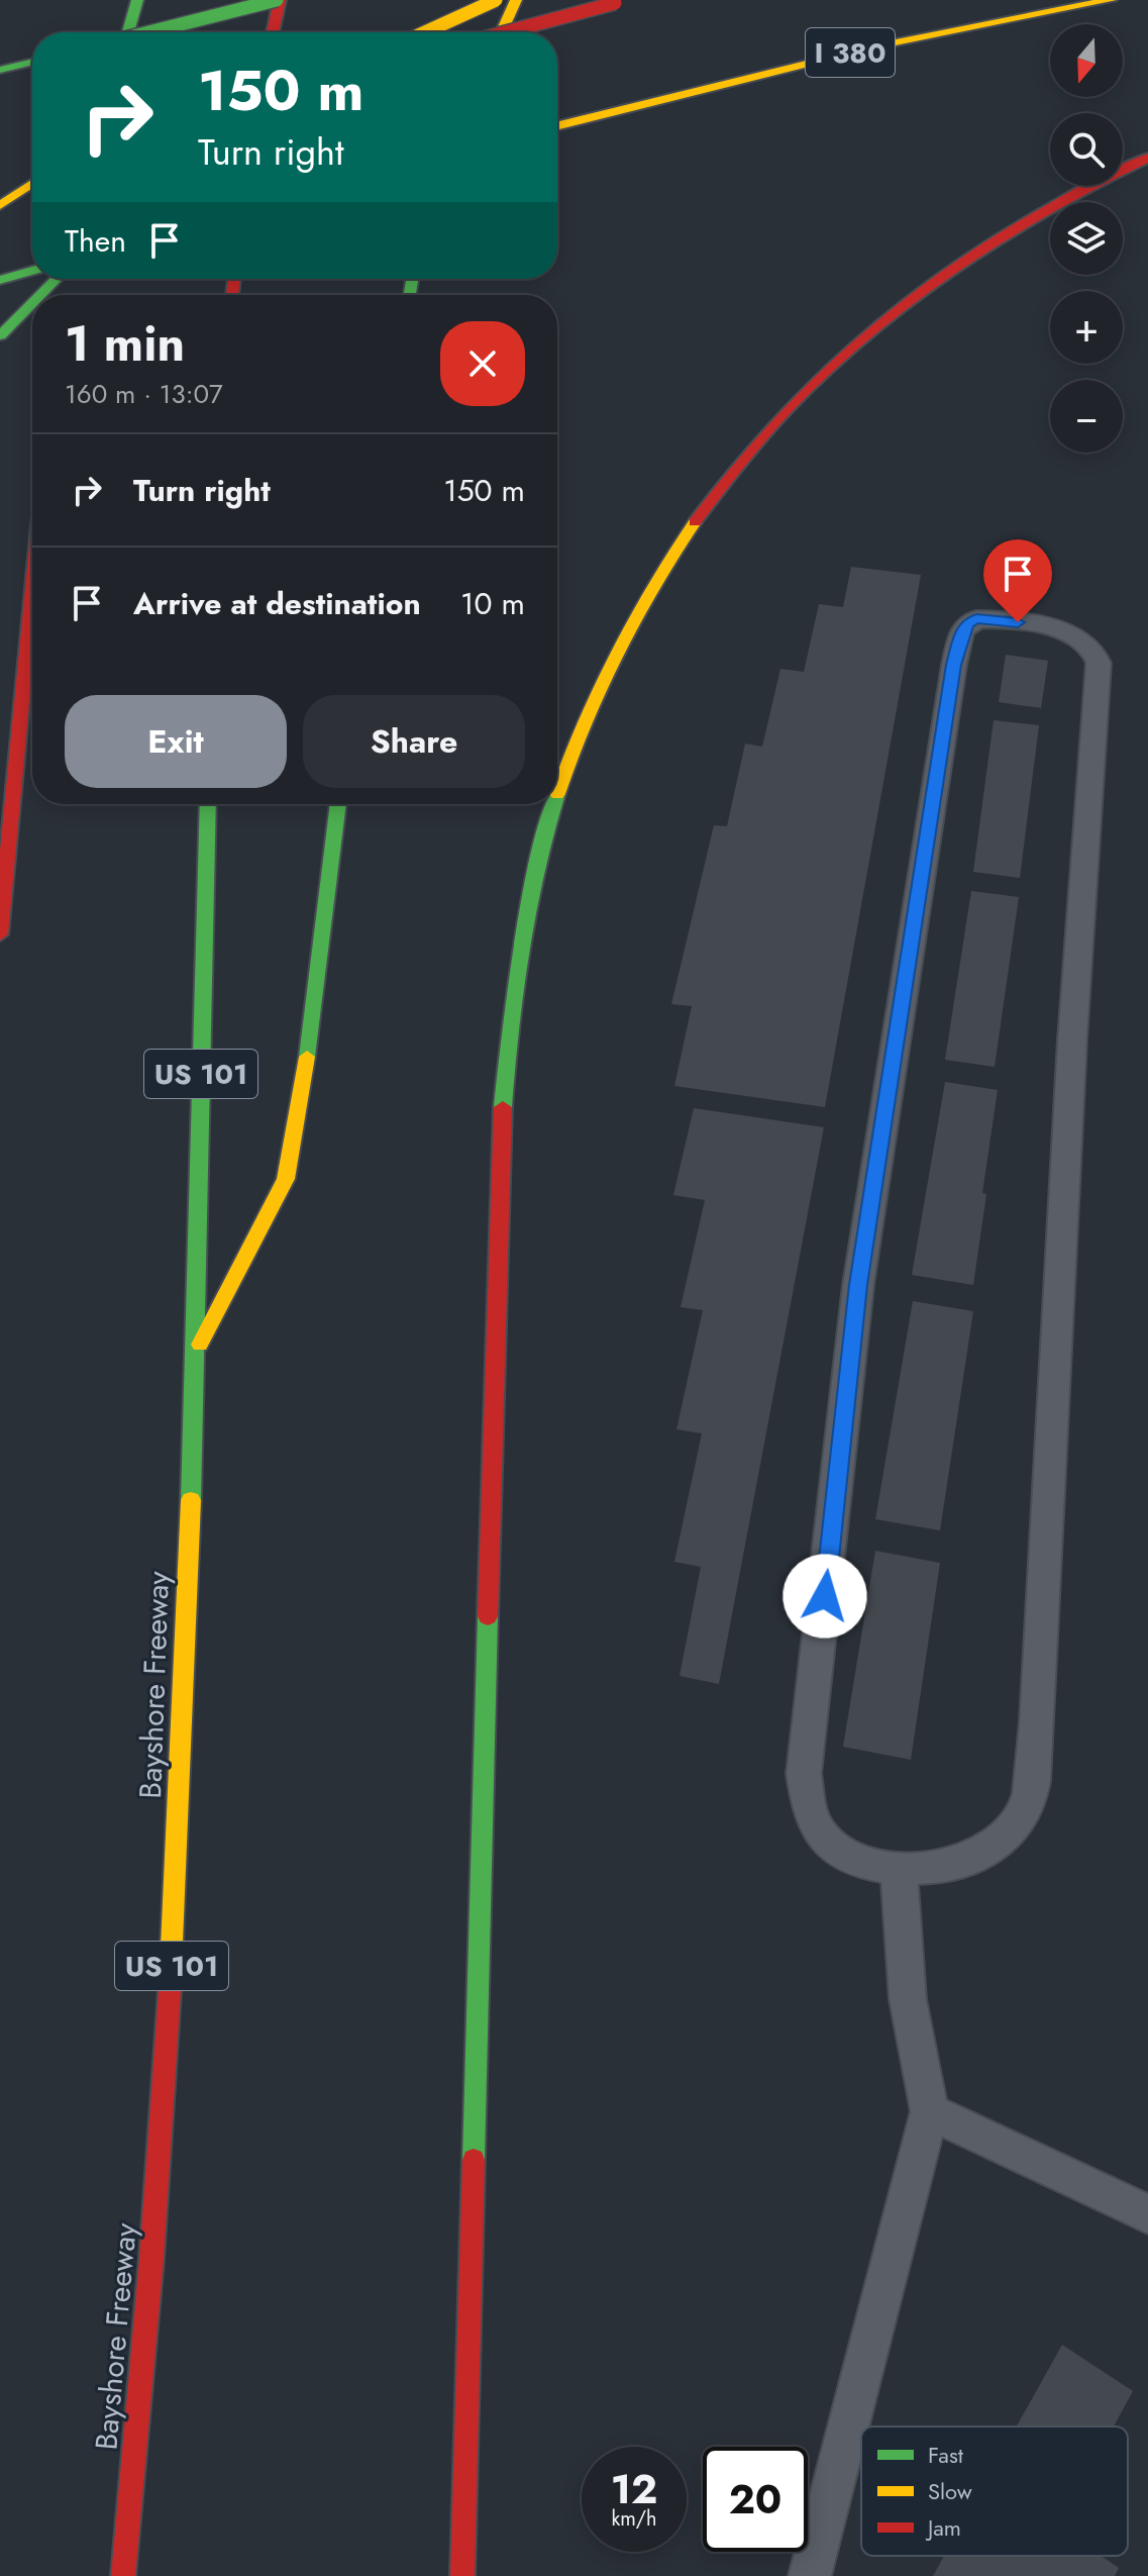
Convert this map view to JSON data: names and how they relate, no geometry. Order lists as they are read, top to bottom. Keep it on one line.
{"streets":{"highway":["I 380","US 101","Bayshore Freeway"]},"legend":["Fast","Slow","Jam"],"north":"bottom","page":{"map_buttons":["+","−"],"turn":["150 m","Turn right"],"then":"Then","heading":["1 min","160 m · 13:07"],"list":[{"name":"Turn right","value":"150 m"},{"name":"Arrive at destination","value":"10 m"}],"buttons":["Exit","Share"],"speed":"12 km/h","limit":"20"}}
